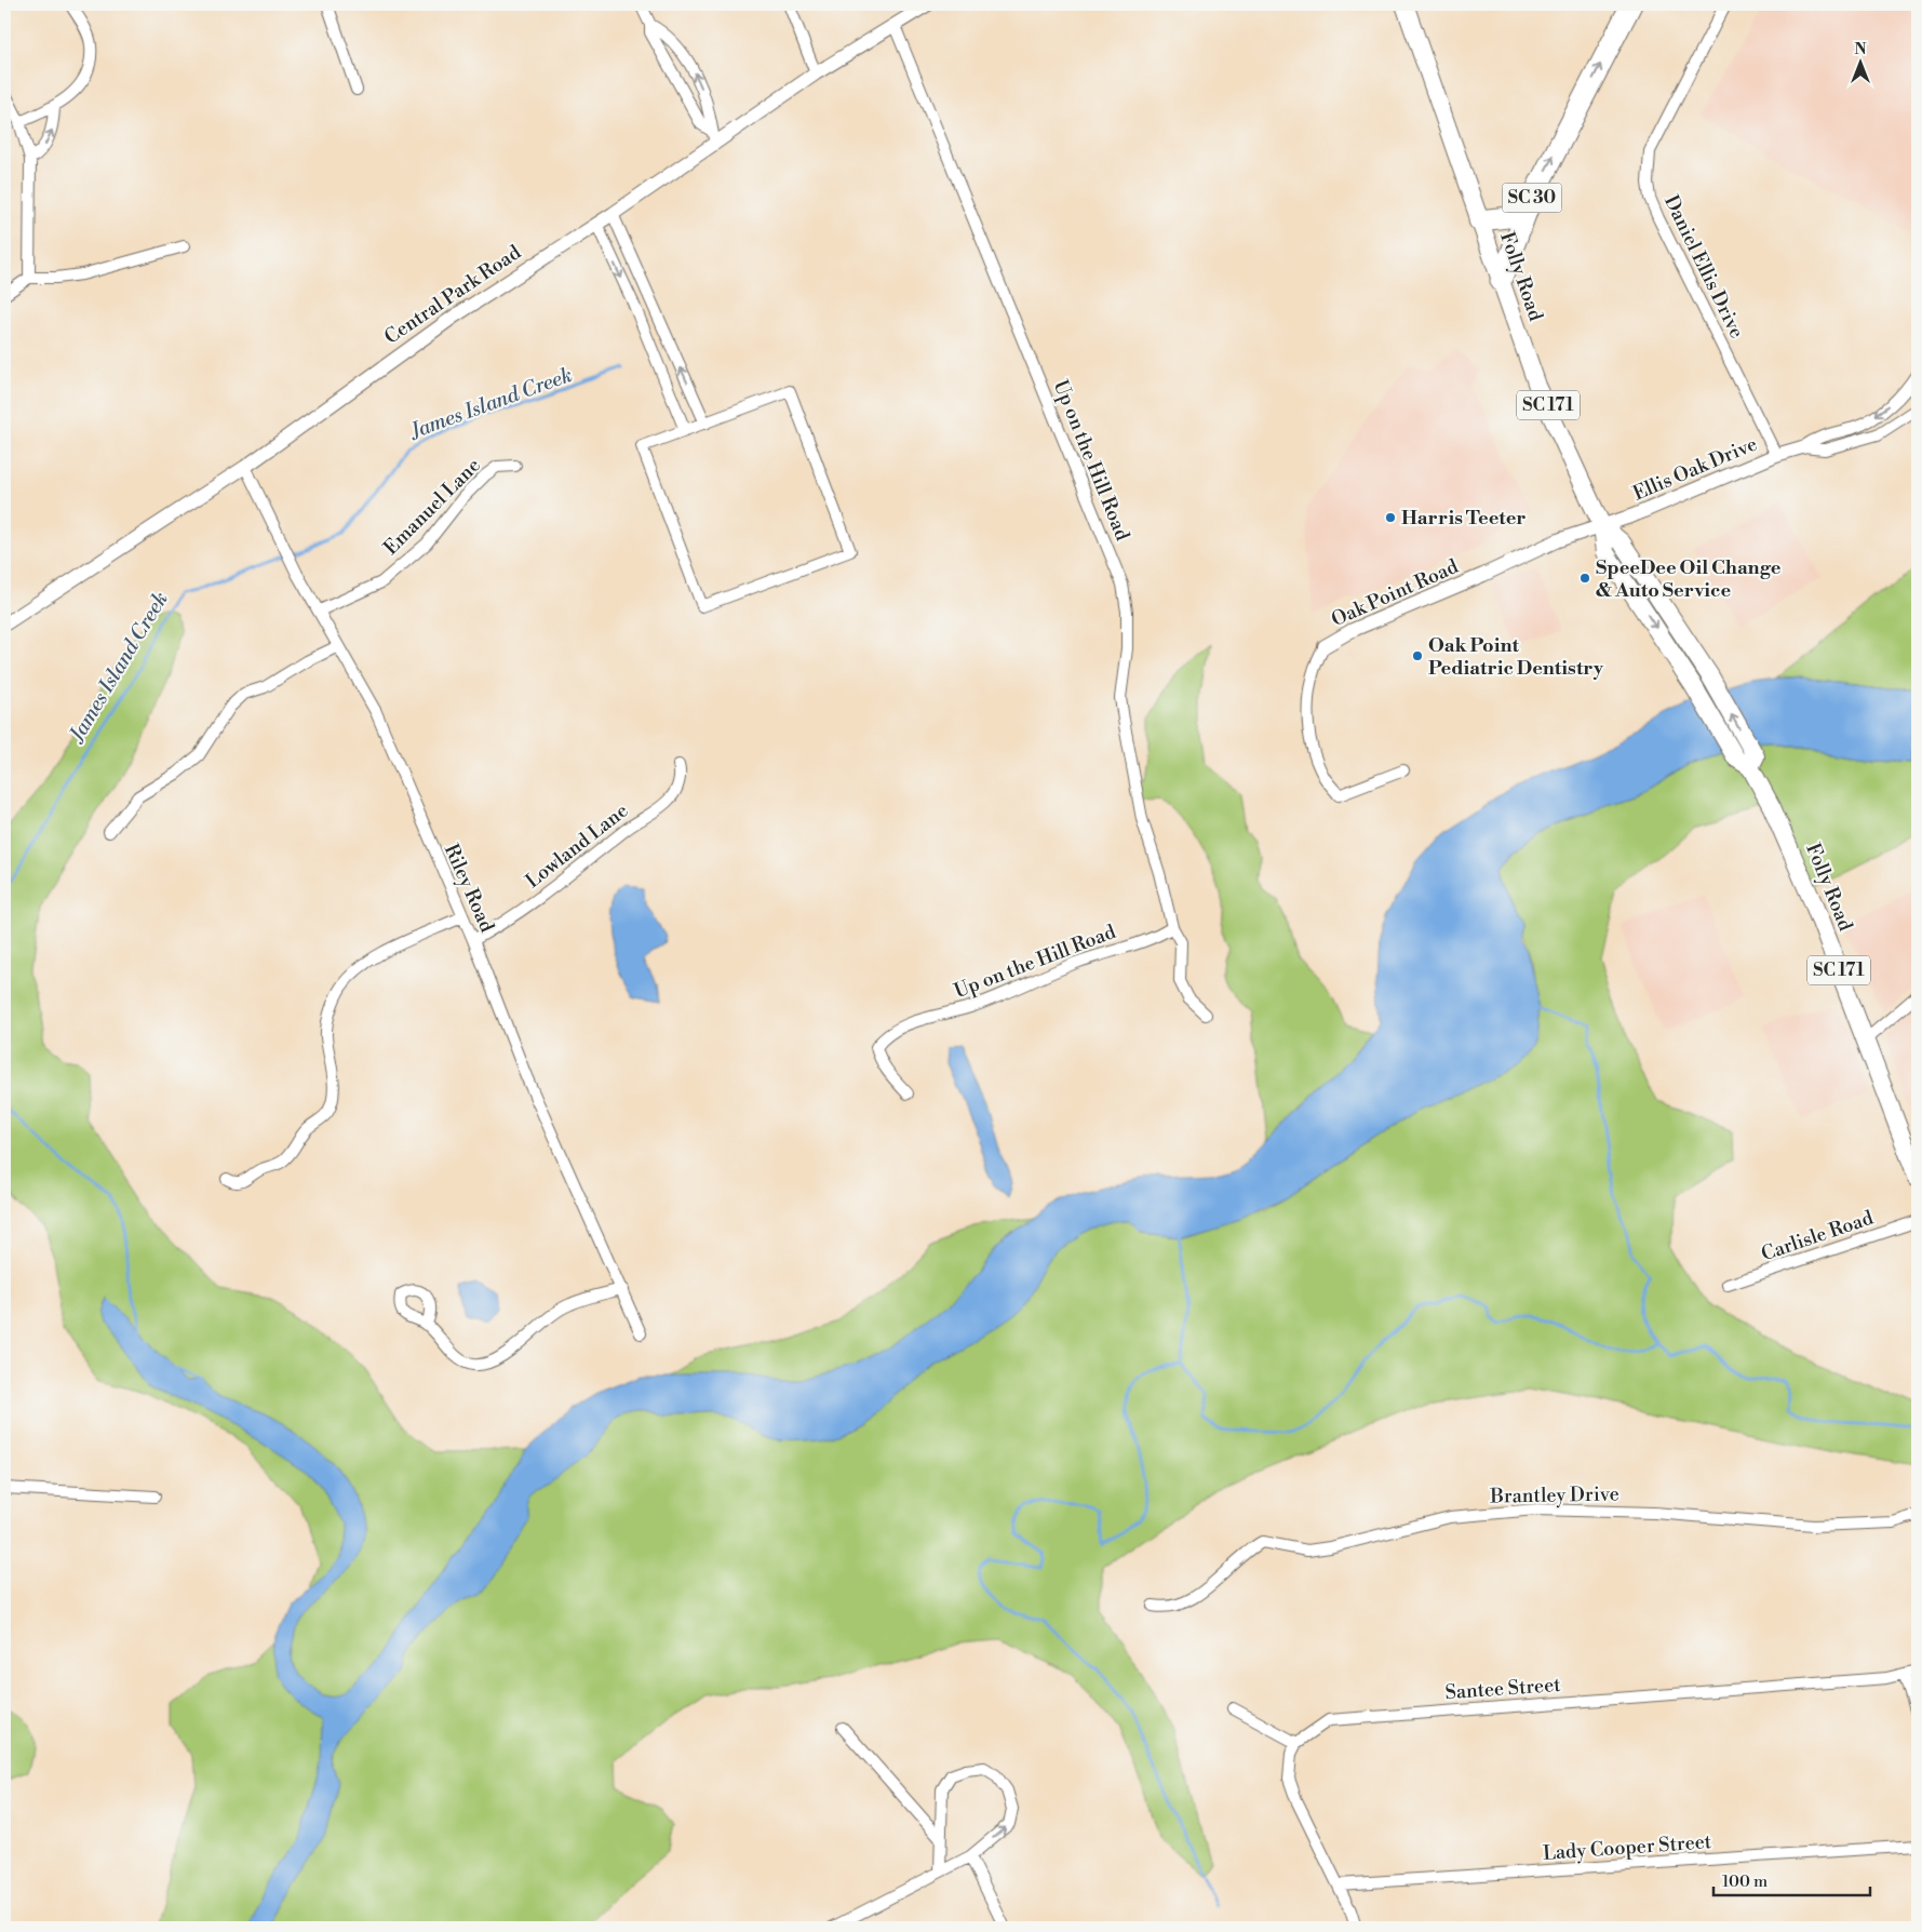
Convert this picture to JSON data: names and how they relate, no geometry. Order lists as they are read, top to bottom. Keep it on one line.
{"streets":{"highway":["SC 30"],"main road":["Folly Road","SC 171"],"street":["Daniel Ellis Drive","Central Park Road","Up on the Hill Road","Ellis Oak Drive","Emanuel Lane","Oak Point Road","Lowland Lane","Riley Road","Carlisle Road","Brantley Drive","Santee Street","Lady Cooper Street"]},"crossings":[["SC 30","Folly Road"],["Daniel Ellis Drive","Ellis Oak Drive"],["Folly Road","Ellis Oak Drive"],["Folly Road","Oak Point Road"],["Central Park Road","Up on the Hill Road"],["Central Park Road","Riley Road"],["Ellis Oak Drive","Oak Point Road"],["Emanuel Lane","Riley Road"],["Lowland Lane","Riley Road"]],"water":["James Island Creek"],"places":["Harris Teeter","SpeeDee Oil Change & Auto Service","Oak Point Pediatric Dentistry"],"scale_bar":"100 m","north":"top"}
